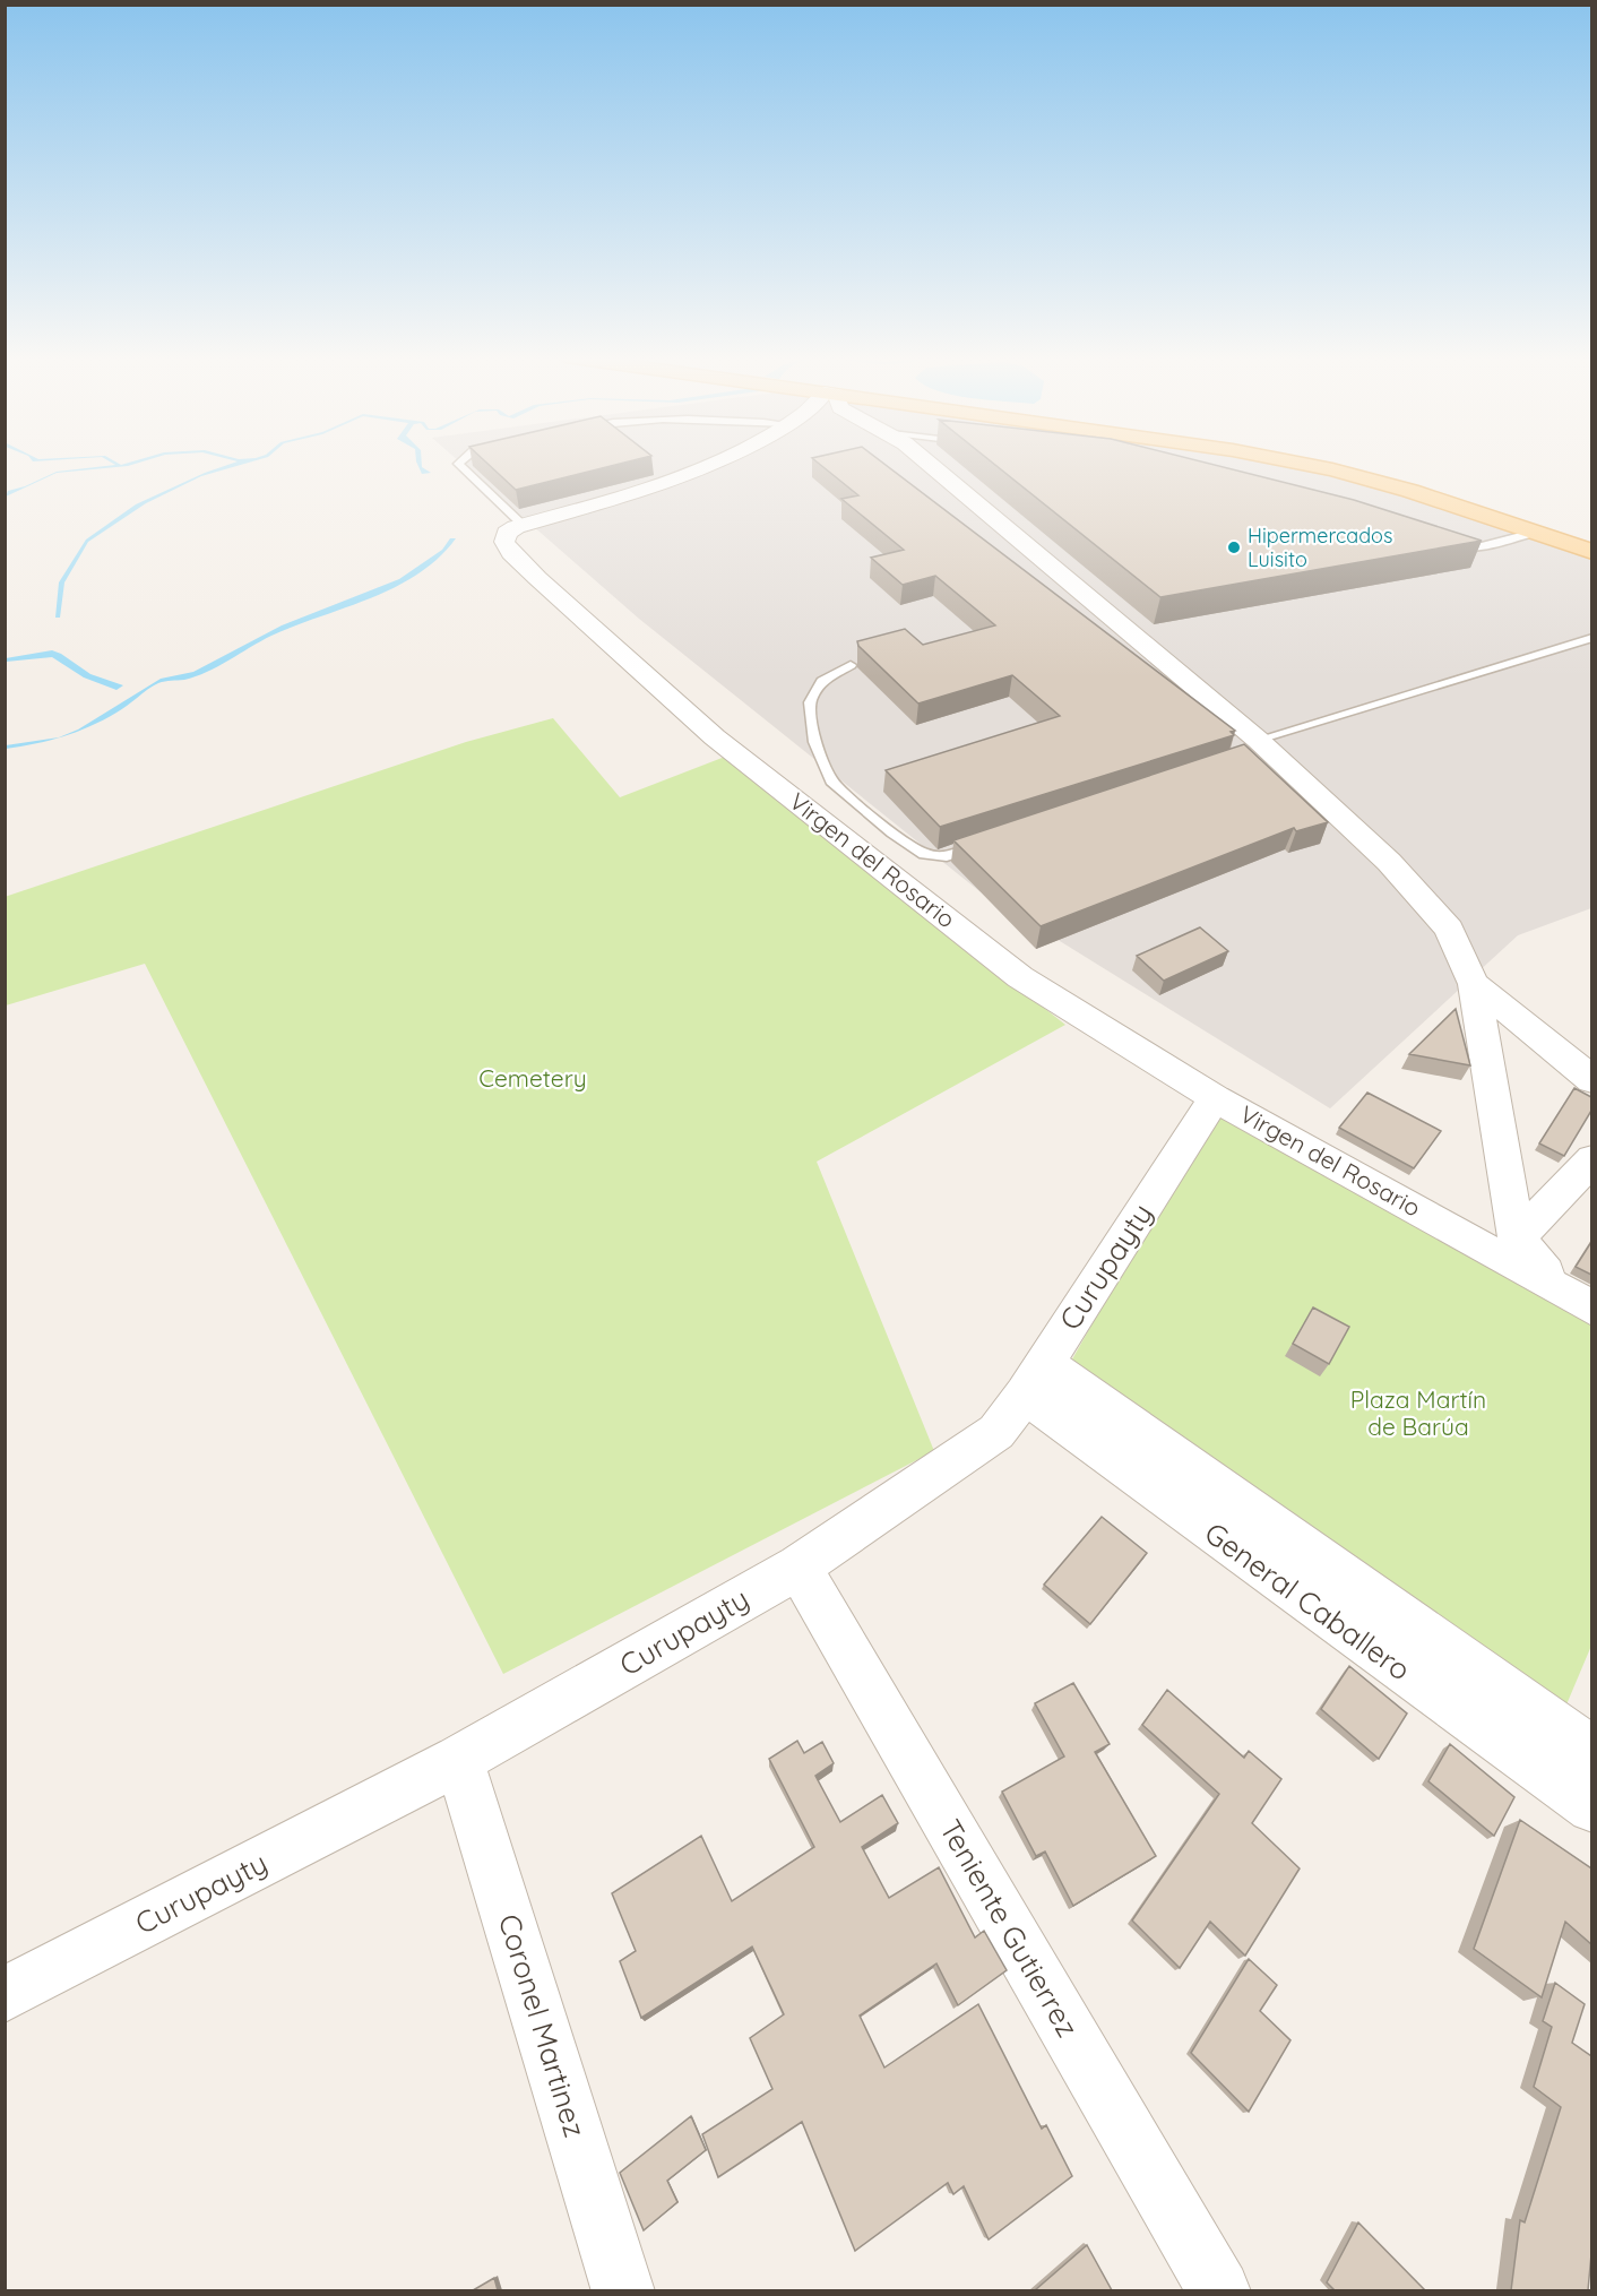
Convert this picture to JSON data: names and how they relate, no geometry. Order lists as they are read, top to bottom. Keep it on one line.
{"streets":{"street":["Virgen del Rosario","Curupayty","General Caballero","Teniente Gutierrez","Coronel Martinez"]},"crossings":[["Virgen del Rosario","Curupayty"],["Curupayty","General Caballero"],["Curupayty","Teniente Gutierrez"],["Curupayty","Coronel Martinez"]],"parks":["Cemetery","Plaza Martín de Barúa"],"places":["Hipermercados Luisito"]}
